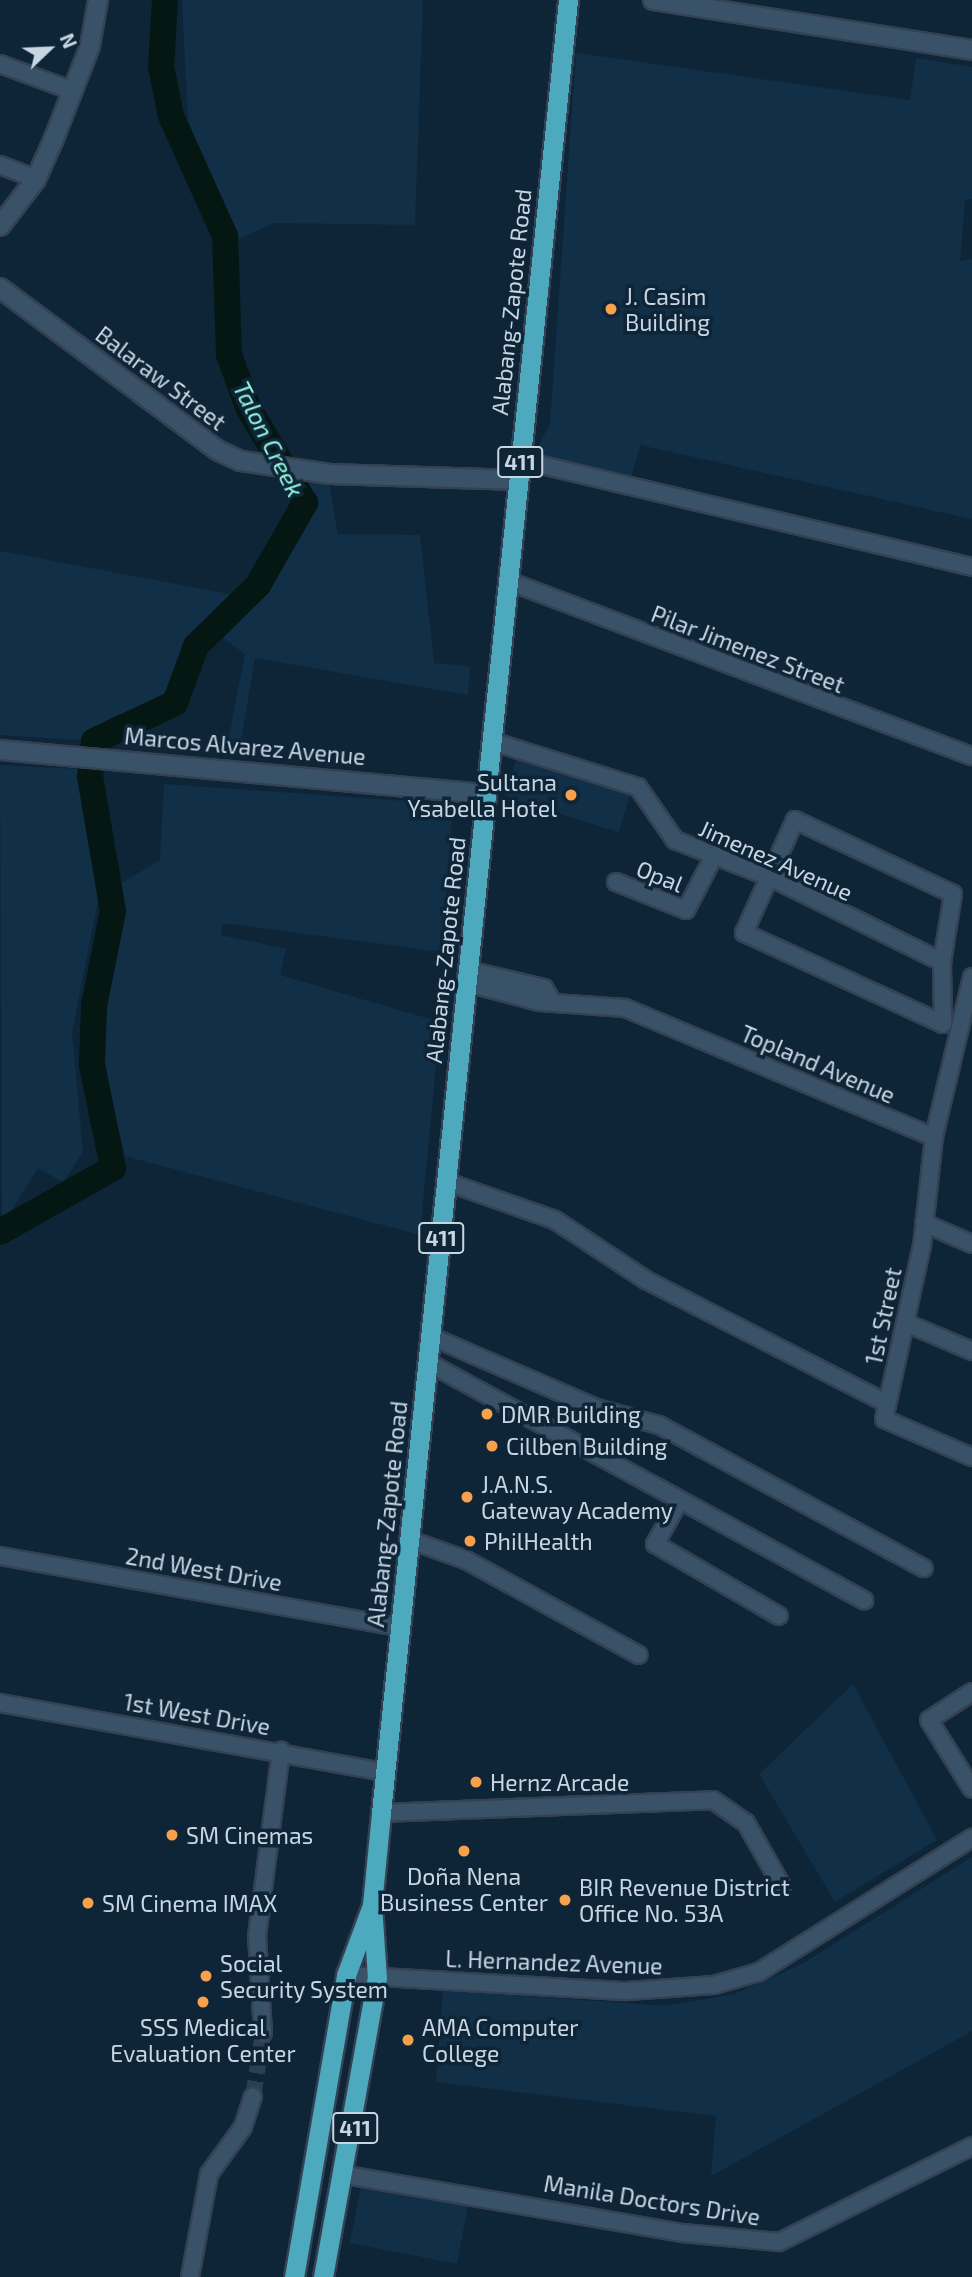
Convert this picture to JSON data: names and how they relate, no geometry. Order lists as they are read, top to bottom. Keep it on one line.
{"streets":{"highway":["Alabang-Zapote Road","411"],"street":["Balaraw Street","Pilar Jimenez Street","Marcos Alvarez Avenue","Jimenez Avenue","Opal","Topland Avenue","1st Street","2nd West Drive","1st West Drive","L. Hernandez Avenue","Manila Doctors Drive"]},"crossings":[["Alabang-Zapote Road","Balaraw Street"],["Alabang-Zapote Road","Pilar Jimenez Street"],["Alabang-Zapote Road","Marcos Alvarez Avenue"],["Alabang-Zapote Road","Jimenez Avenue"],["Alabang-Zapote Road","Topland Avenue"],["Alabang-Zapote Road","2nd West Drive"],["Alabang-Zapote Road","1st West Drive"],["Alabang-Zapote Road","L. Hernandez Avenue"],["Alabang-Zapote Road","Manila Doctors Drive"],["Jimenez Avenue","Opal"]],"water":["Talon Creek"],"places":["J. Casim Building","Sultana Ysabella Hotel","DMR Building","Cillben Building","J.A.N.S. Gateway Academy","PhilHealth","Hernz Arcade","SM Cinemas","Doña Nena Business Center","BIR Revenue District Office No. 53A","SM Cinema IMAX","Social Security System","SSS Medical Evaluation Center","AMA Computer College"],"north":"top right"}
